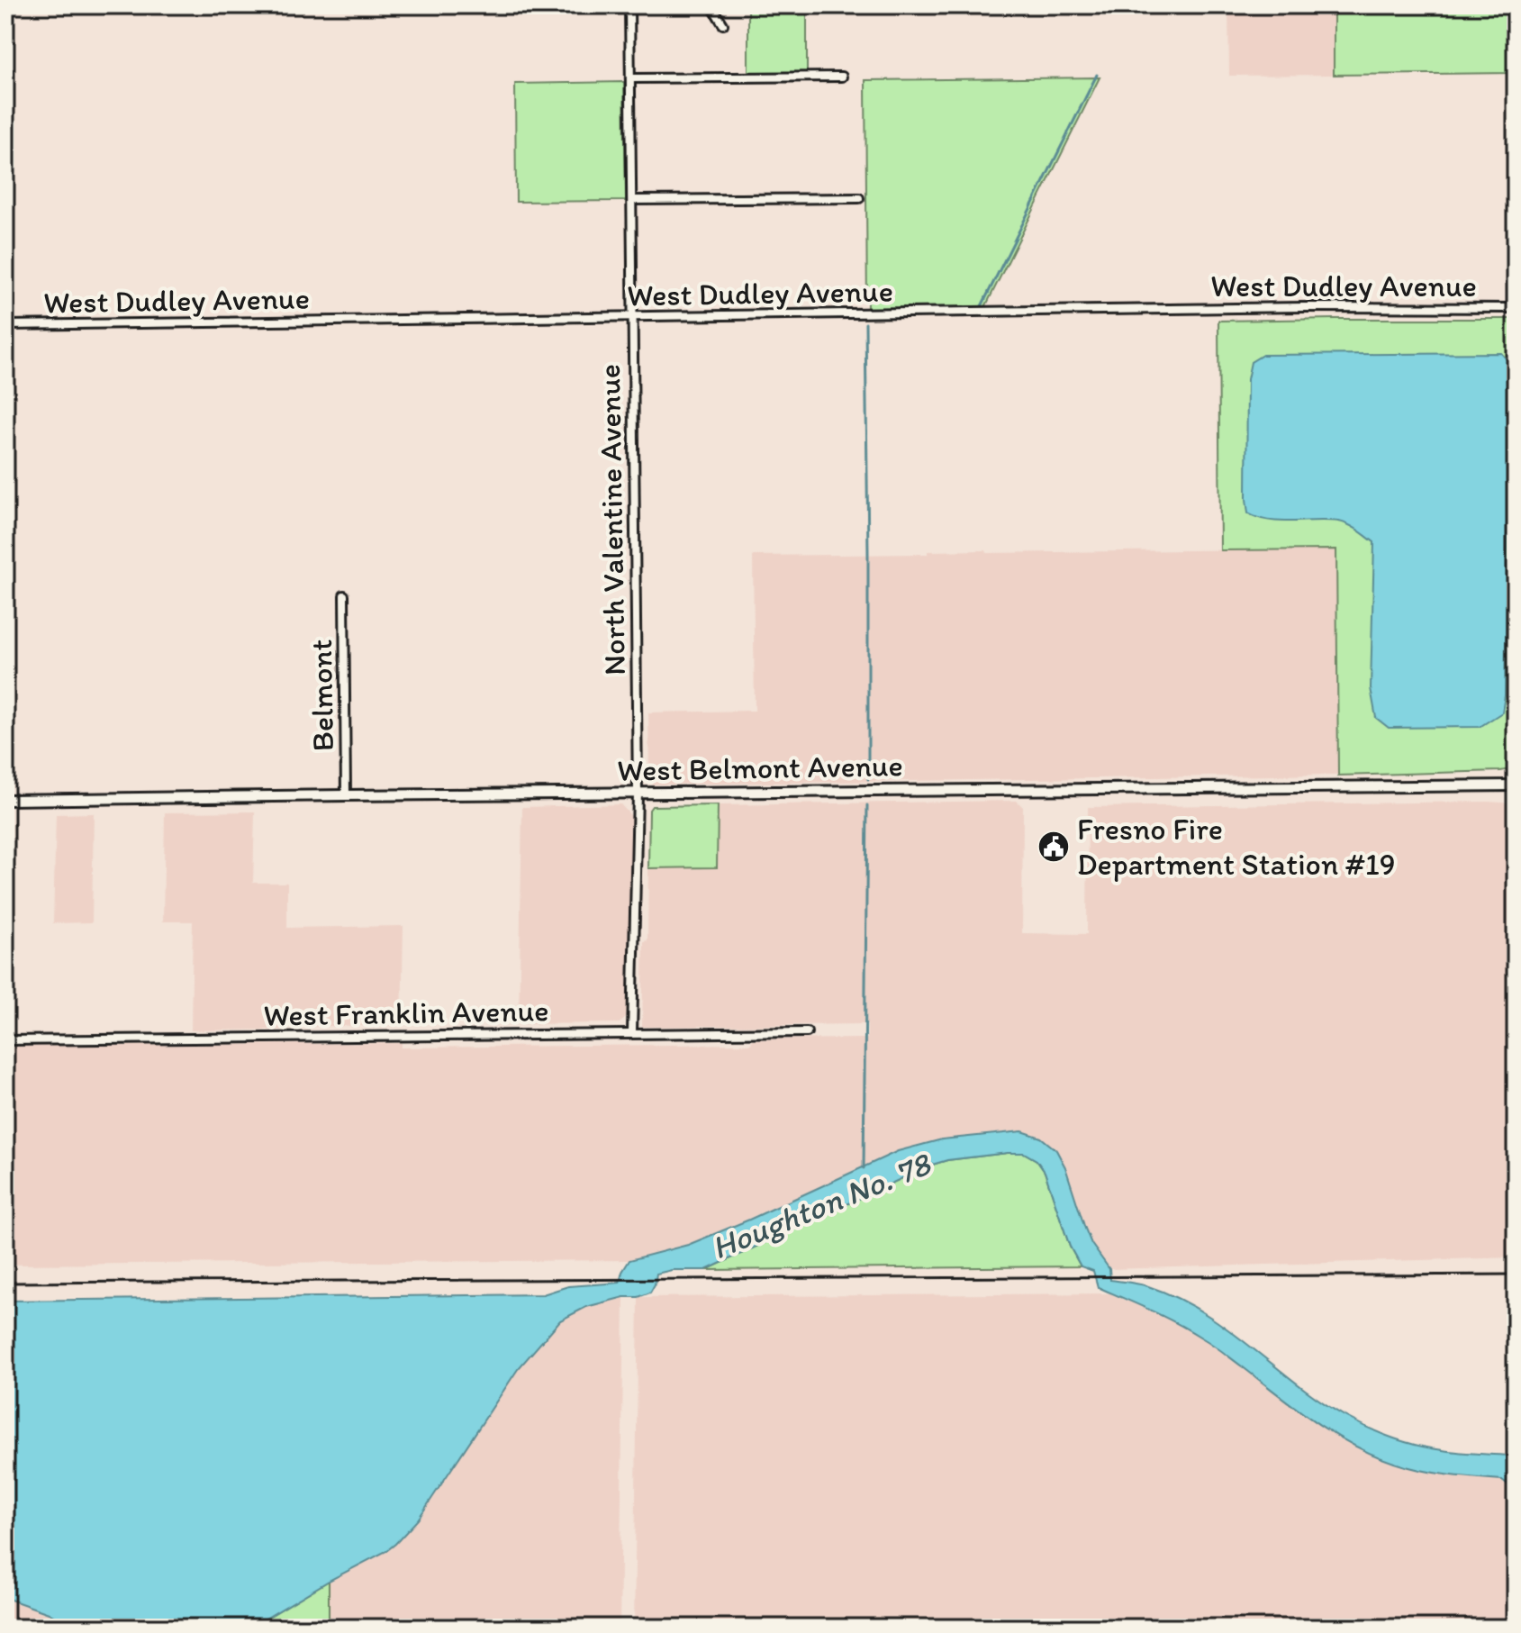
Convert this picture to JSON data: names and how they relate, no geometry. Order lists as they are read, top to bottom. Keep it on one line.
{"streets":{"street":["West Dudley Avenue","North Valentine Avenue","Belmont","West Belmont Avenue","West Franklin Avenue"]},"crossings":[["West Dudley Avenue","North Valentine Avenue"],["North Valentine Avenue","West Belmont Avenue"],["North Valentine Avenue","West Franklin Avenue"],["Belmont","West Belmont Avenue"]],"water":["Houghton No. 78"],"places":{"public building":["Fresno Fire Department Station #19"]}}
